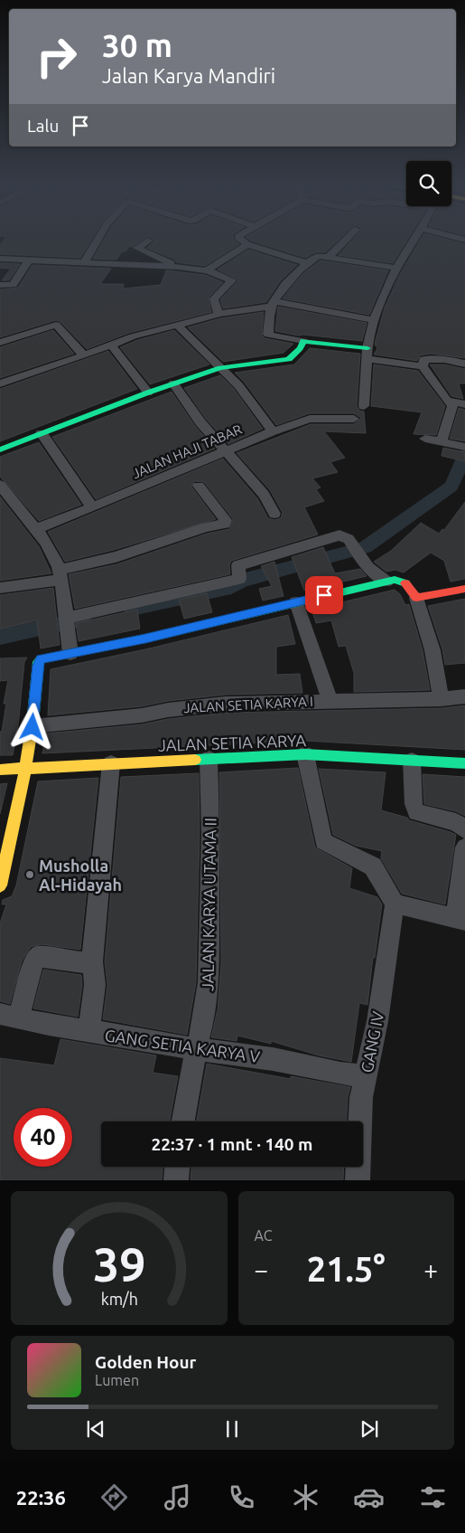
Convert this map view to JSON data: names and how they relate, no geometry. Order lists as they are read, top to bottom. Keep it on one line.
{"streets":{"street":["JALAN HAJI TABAR","JALAN SETIA KARYA I","JALAN SETIA KARYA","JALAN KARYA UTAMA II","GANG IV","GANG SETIA KARYA V"]},"crossings":[["JALAN SETIA KARYA","JALAN KARYA UTAMA II"],["JALAN KARYA UTAMA II","GANG SETIA KARYA V"],["GANG IV","GANG SETIA KARYA V"]],"places":["Musholla Al-Hidayah"],"page":{"turn":["30 m","Jalan Karya Mandiri"],"then":"Lalu","limit":"40","trip":"22:37 · 1 mnt · 140 m","tile":"AC","heat":["−","21.5°","+"],"song":["Golden Hour","Lumen"],"tabs":"22:36","gauge":["39","km/h"]}}
